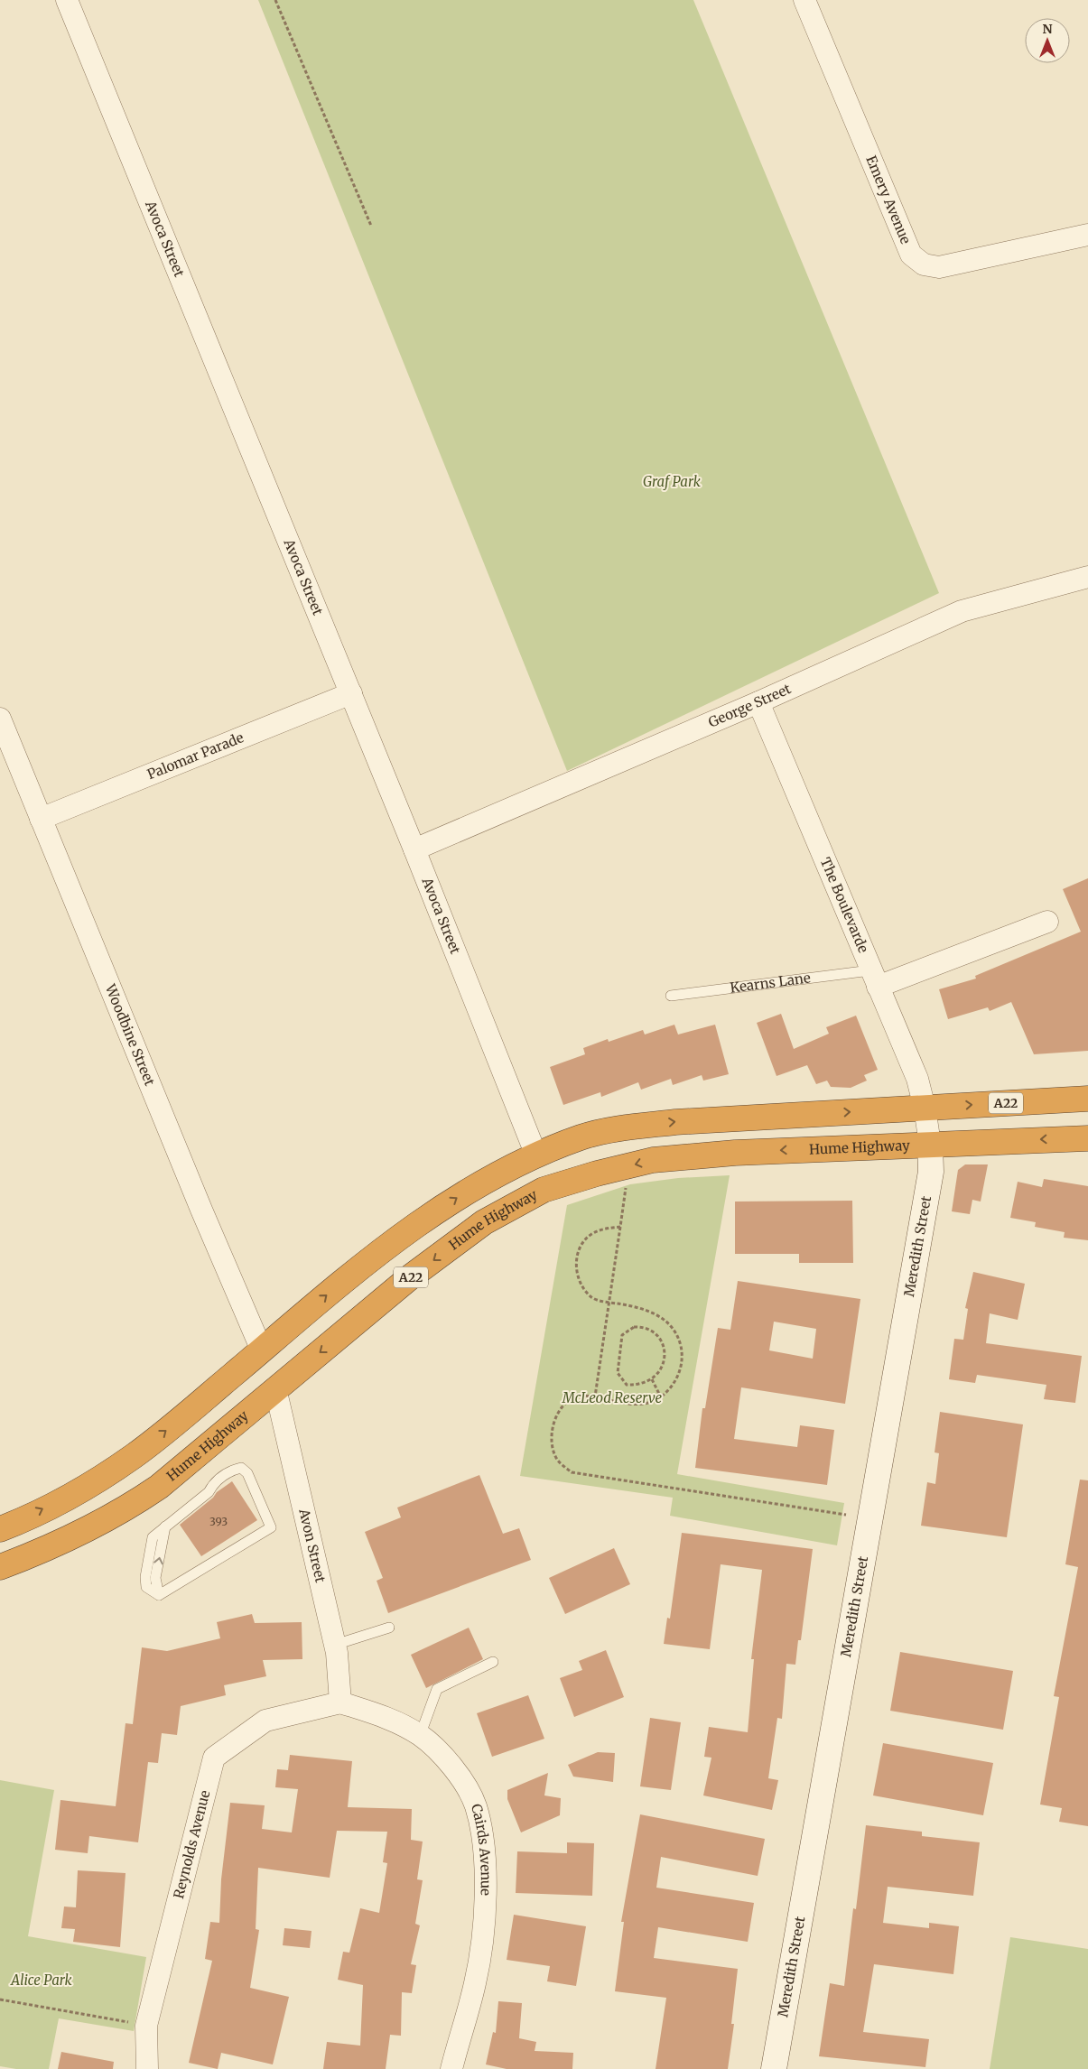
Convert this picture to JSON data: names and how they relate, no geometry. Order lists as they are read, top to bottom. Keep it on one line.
{"streets":{"highway":["A22","Hume Highway"],"street":["Emery Avenue","Avoca Street","George Street","Palomar Parade","The Boulevarde","Kearns Lane","Woodbine Street","Meredith Street","Avon Street","Reynolds Avenue","Cairds Avenue"]},"crossings":[["Avoca Street","George Street"],["Avoca Street","Palomar Parade"],["Avoca Street","A22"],["George Street","The Boulevarde"],["Palomar Parade","Woodbine Street"],["The Boulevarde","Kearns Lane"],["The Boulevarde","A22"],["The Boulevarde","Hume Highway"],["The Boulevarde","Meredith Street"],["Woodbine Street","A22"],["Hume Highway","Meredith Street"],["Hume Highway","Avon Street"],["Avon Street","Reynolds Avenue"],["Avon Street","Cairds Avenue"],["Reynolds Avenue","Cairds Avenue"]],"parks":["Graf Park","McLeod Reserve","Alice Park"],"house_numbers":["393"],"north":"top"}
